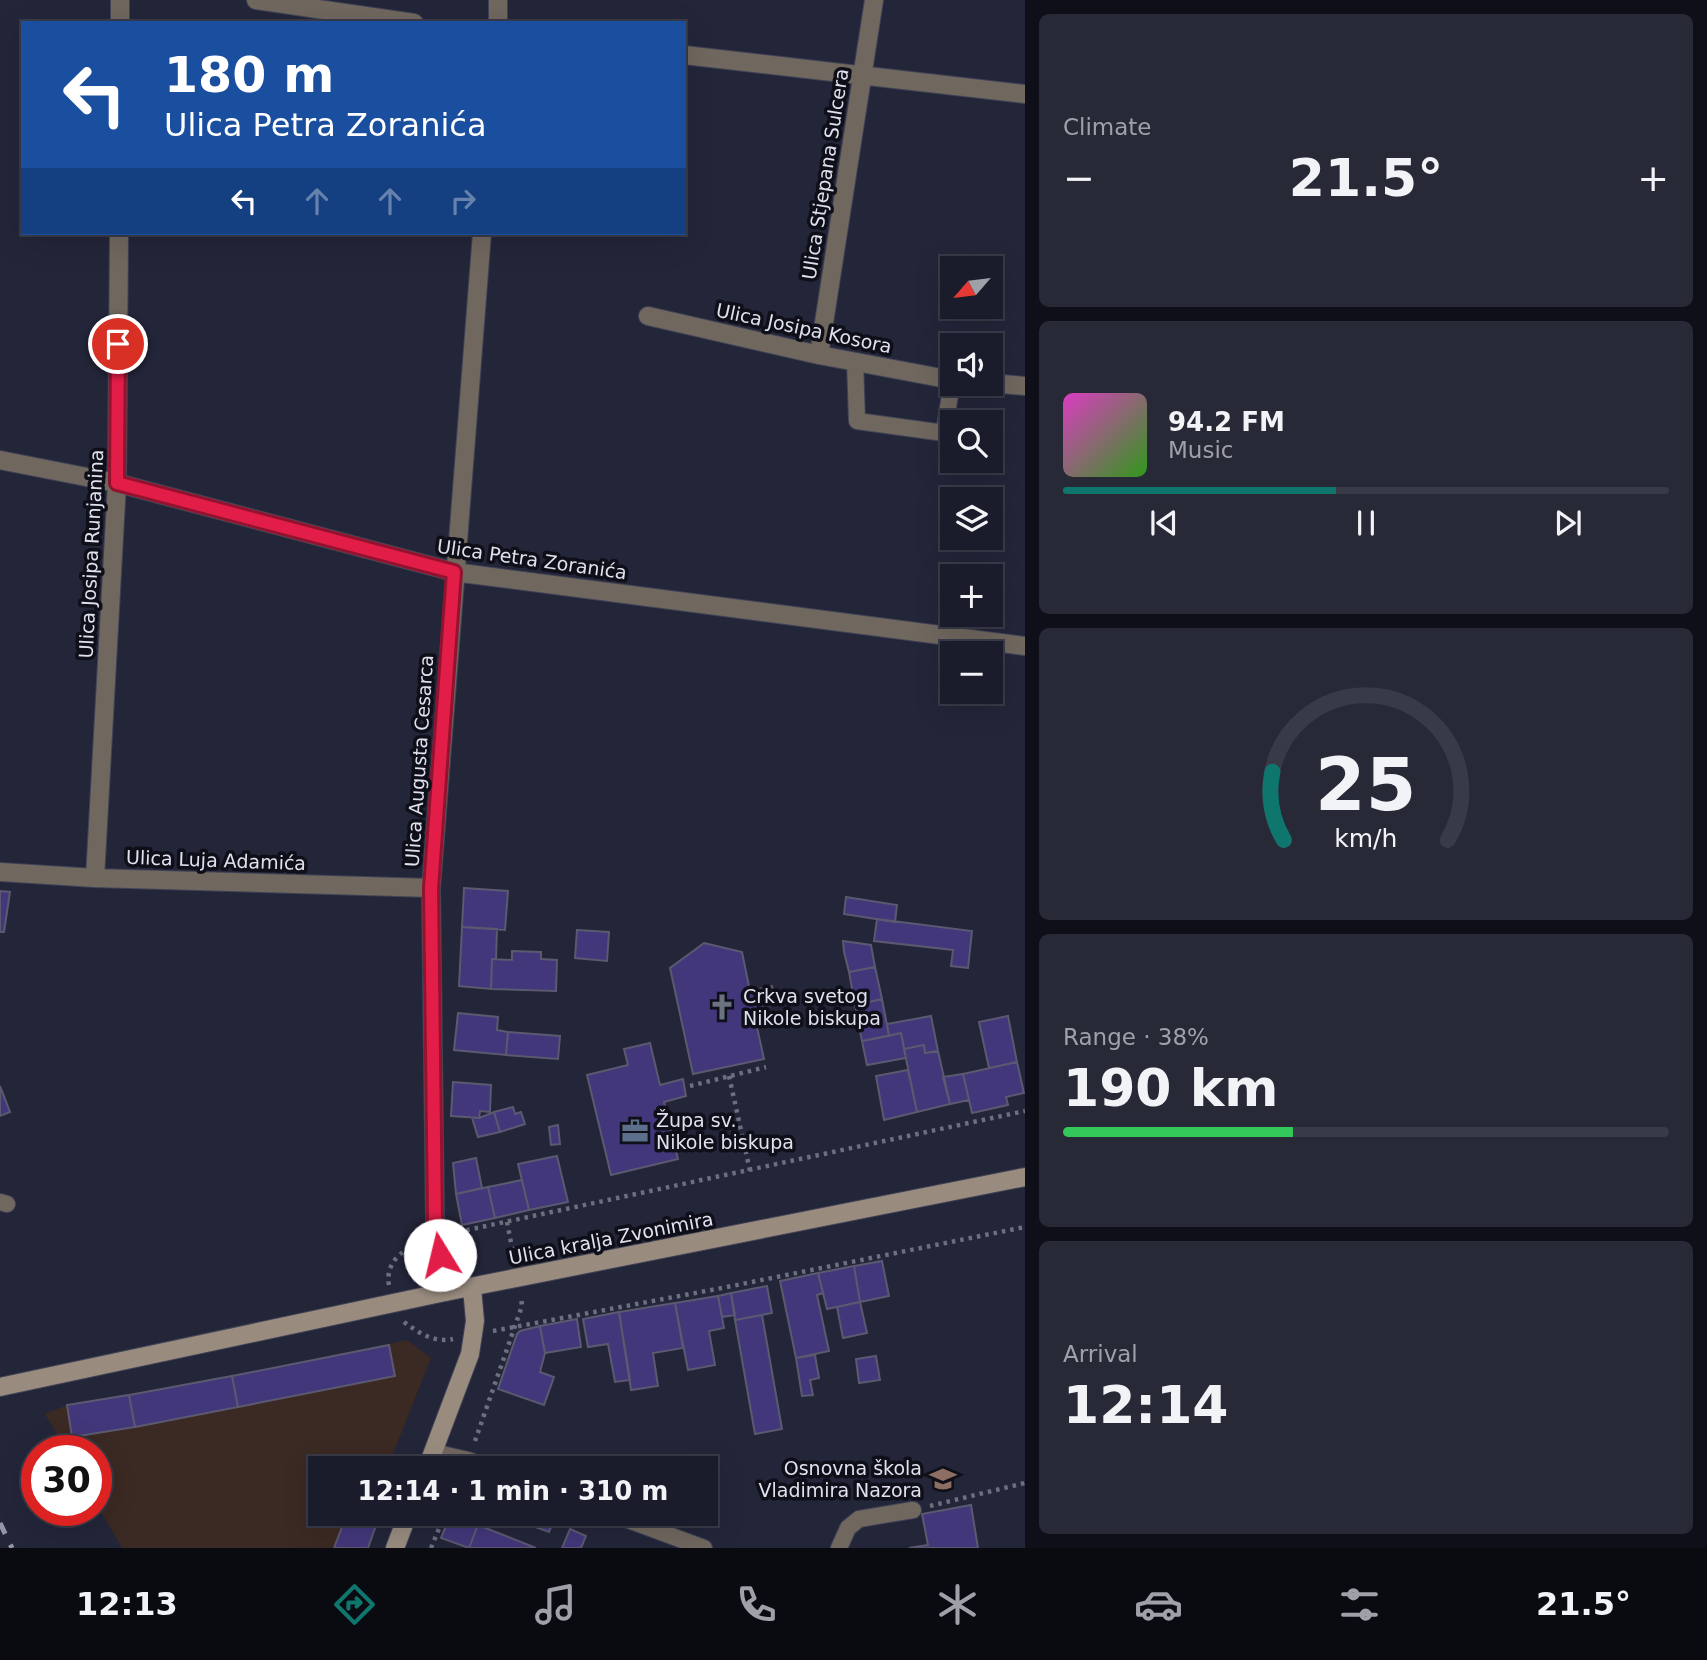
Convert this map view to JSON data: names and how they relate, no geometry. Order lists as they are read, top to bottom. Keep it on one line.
{"streets":{"main road":["Ulica kralja Zvonimira"],"street":["Ulica Stjepana Sulcera","Ulica Josipa Kosora","Ulica Josipa Runjanina","Ulica Petra Zoranića","Ulica Augusta Cesarca","Ulica Luja Adamića"]},"crossings":[["Ulica Stjepana Sulcera","Ulica Josipa Kosora"],["Ulica Josipa Runjanina","Ulica Petra Zoranića"],["Ulica Josipa Runjanina","Ulica Luja Adamića"],["Ulica Petra Zoranića","Ulica Augusta Cesarca"],["Ulica Augusta Cesarca","Ulica Luja Adamića"],["Ulica Augusta Cesarca","Ulica kralja Zvonimira"]],"places":{"church":["Crkva svetog Nikole biskupa"],"office":["Župa sv. Nikole biskupa"],"school or university":["Osnovna škola Vladimira Nazora"]},"north":"bottom left","page":{"tile":["Climate",["Range · 38%","190 km"],["Arrival","12:14"]],"turn":["180 m","Ulica Petra Zoranića"],"heat":["−","21.5°","+"],"map_buttons":["+","−"],"song":["94.2 FM","Music"],"limit":"30","trip":"12:14 · 1 min · 310 m","tabs":["12:13","21.5°"],"gauge":["25","km/h"]}}
